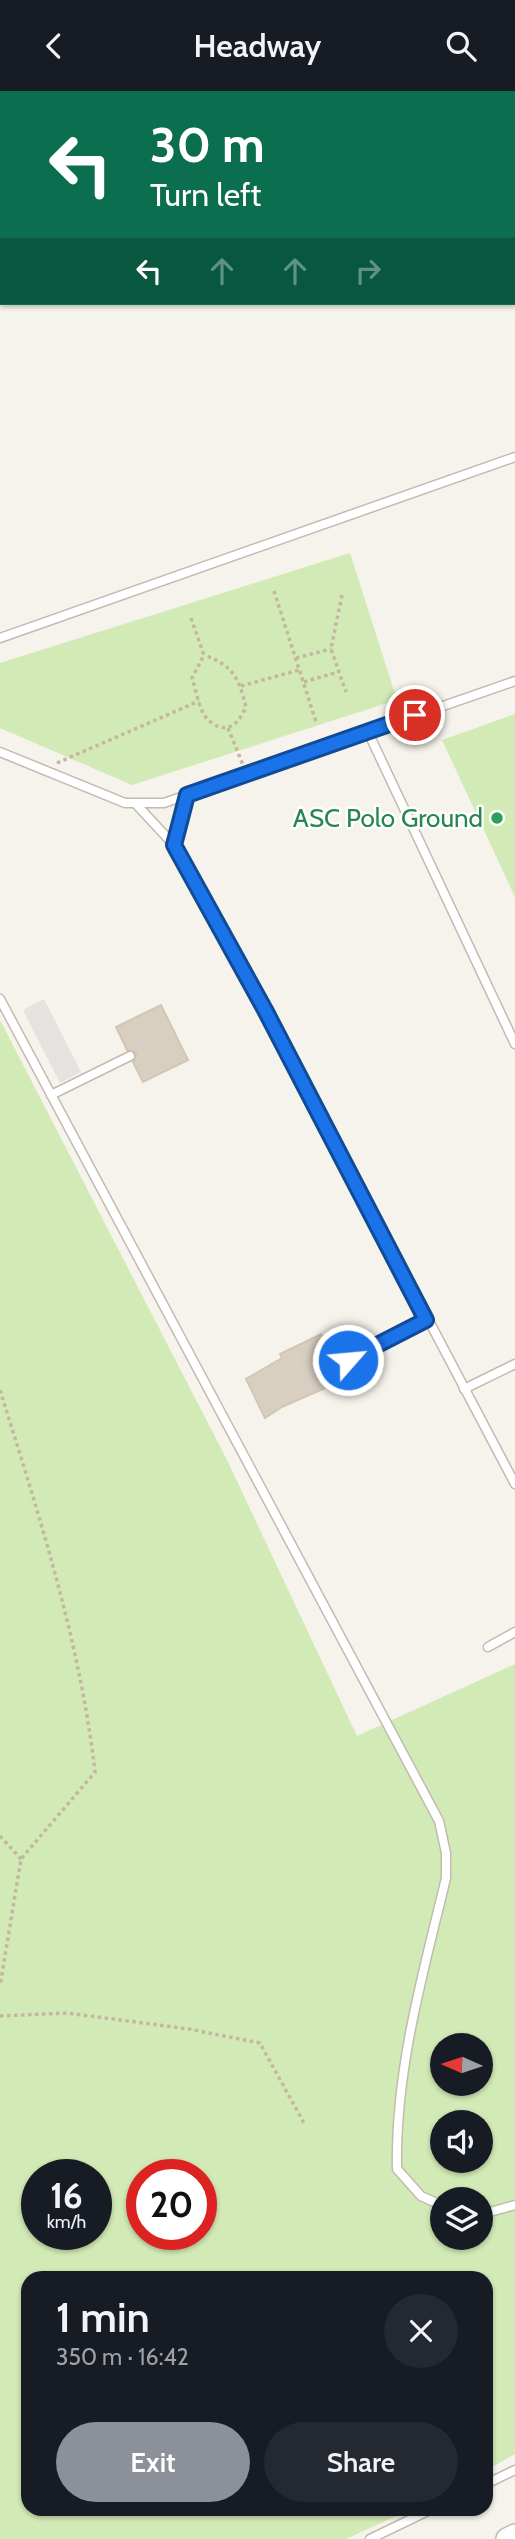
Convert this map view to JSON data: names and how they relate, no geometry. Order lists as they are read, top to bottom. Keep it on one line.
{"places":["ASC Polo Ground"],"north":"left","page":{"header":"Headway","turn":["30 m","Turn left"],"speed":"16 km/h","limit":"20","heading":["1 min","350 m · 16:42"],"buttons":["Exit","Share"]}}
